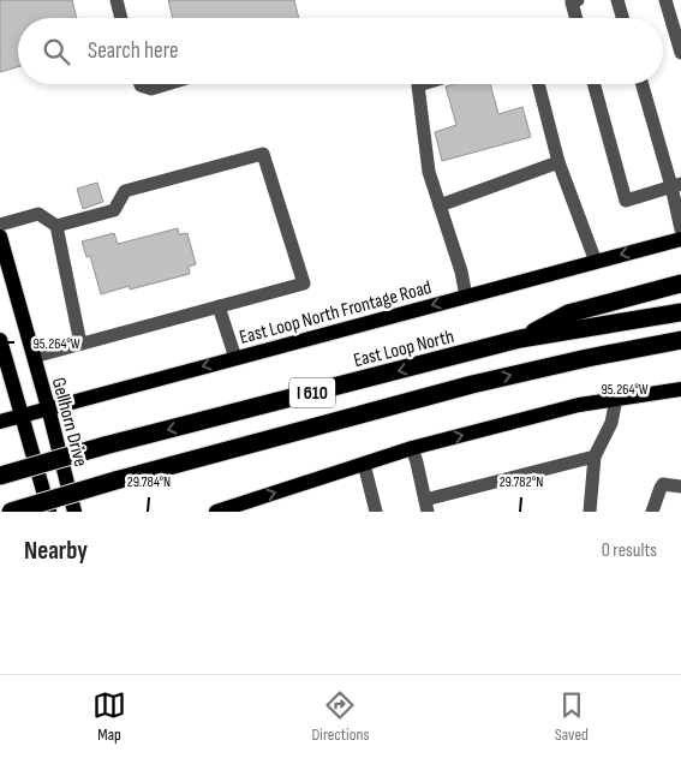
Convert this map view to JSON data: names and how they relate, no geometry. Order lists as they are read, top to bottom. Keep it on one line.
{"streets":{"highway":["East Loop North","I 610"],"main road":["East Loop North Frontage Road","Gellhorn Drive"]},"crossings":[["East Loop North Frontage Road","Gellhorn Drive"]],"one_way":["East Loop North Frontage Road"],"page":{"search":"Search here","heading":["Nearby","0 results"],"nav":["Map","Directions","Saved"]},"coordinates":["95.264°W","29.784°N","29.782°N"]}
